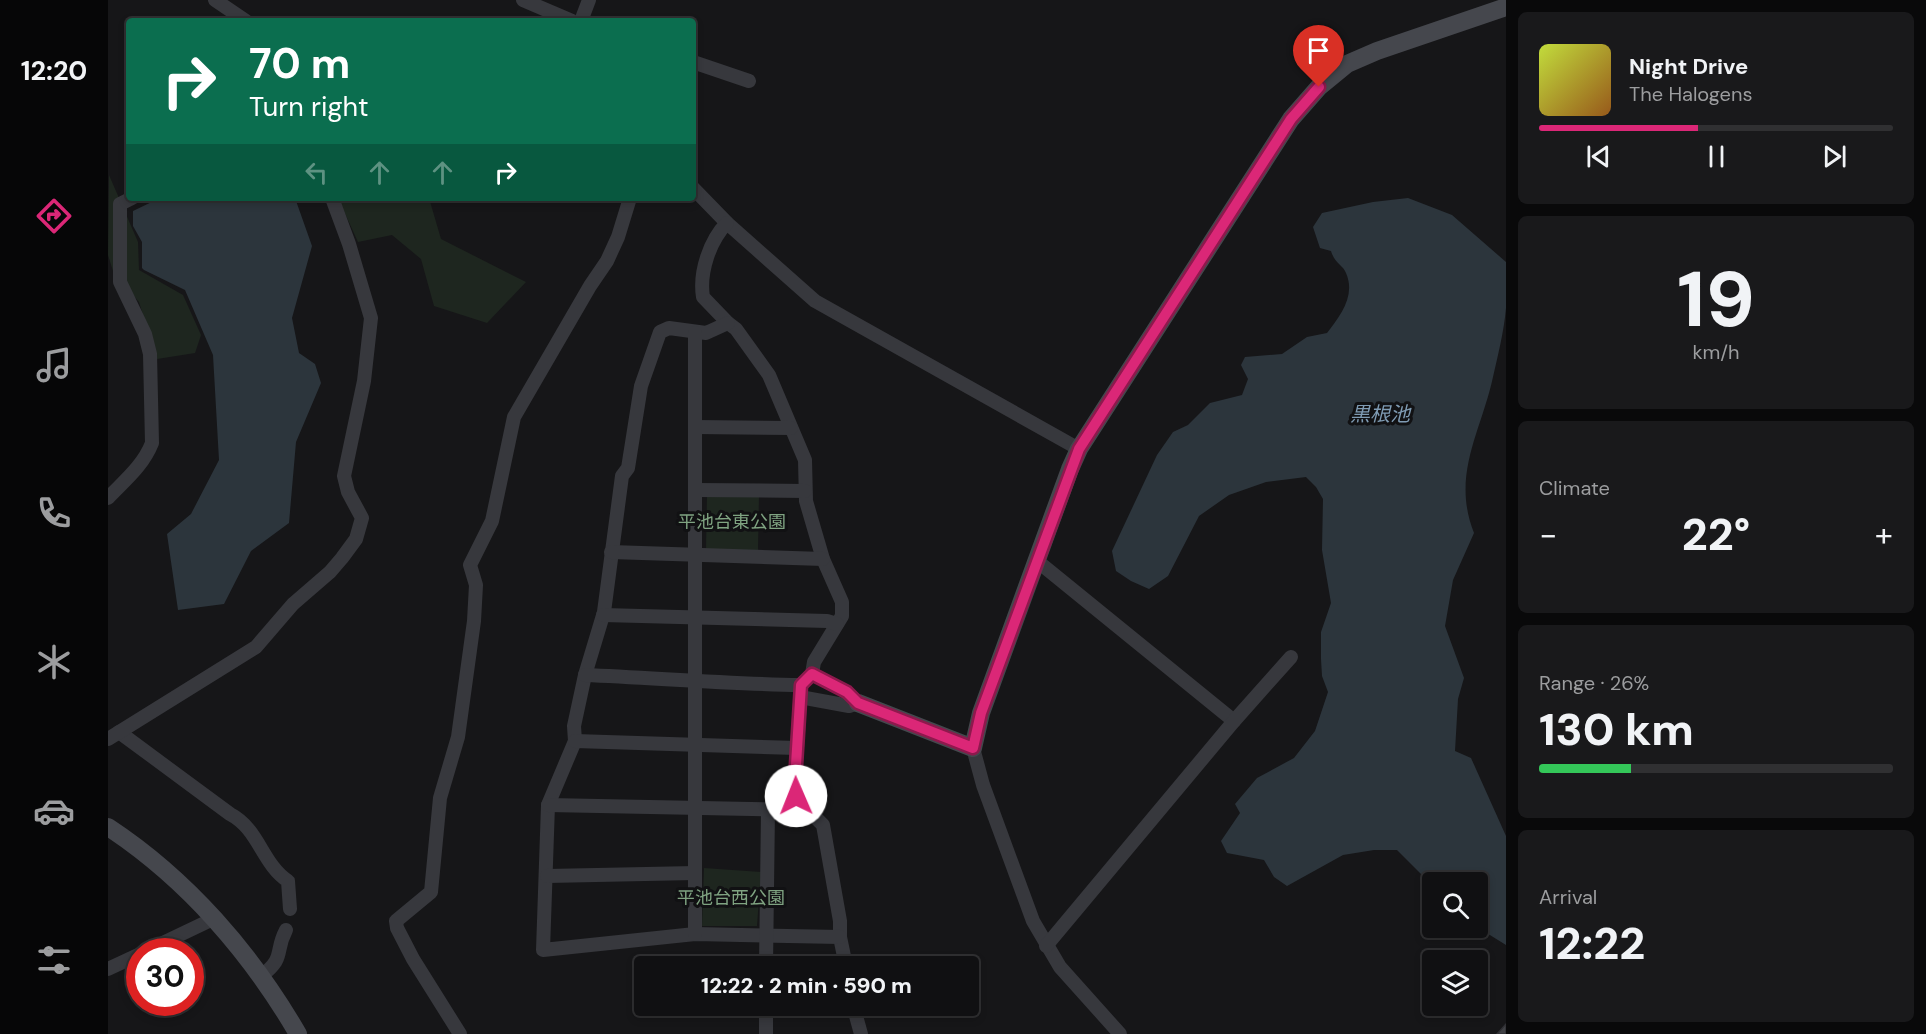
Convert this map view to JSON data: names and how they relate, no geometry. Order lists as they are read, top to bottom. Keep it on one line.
{"water":["黒根池"],"parks":["平池台東公園","平池台西公園"],"page":{"tabs":"12:20","turn":["70 m","Turn right"],"song":["Night Drive","The Halogens"],"tile":[["19","km/h"],"Climate",["Range · 26%","130 km"],["Arrival","12:22"]],"heat":["−","22°","+"],"limit":"30","trip":"12:22 · 2 min · 590 m"}}
